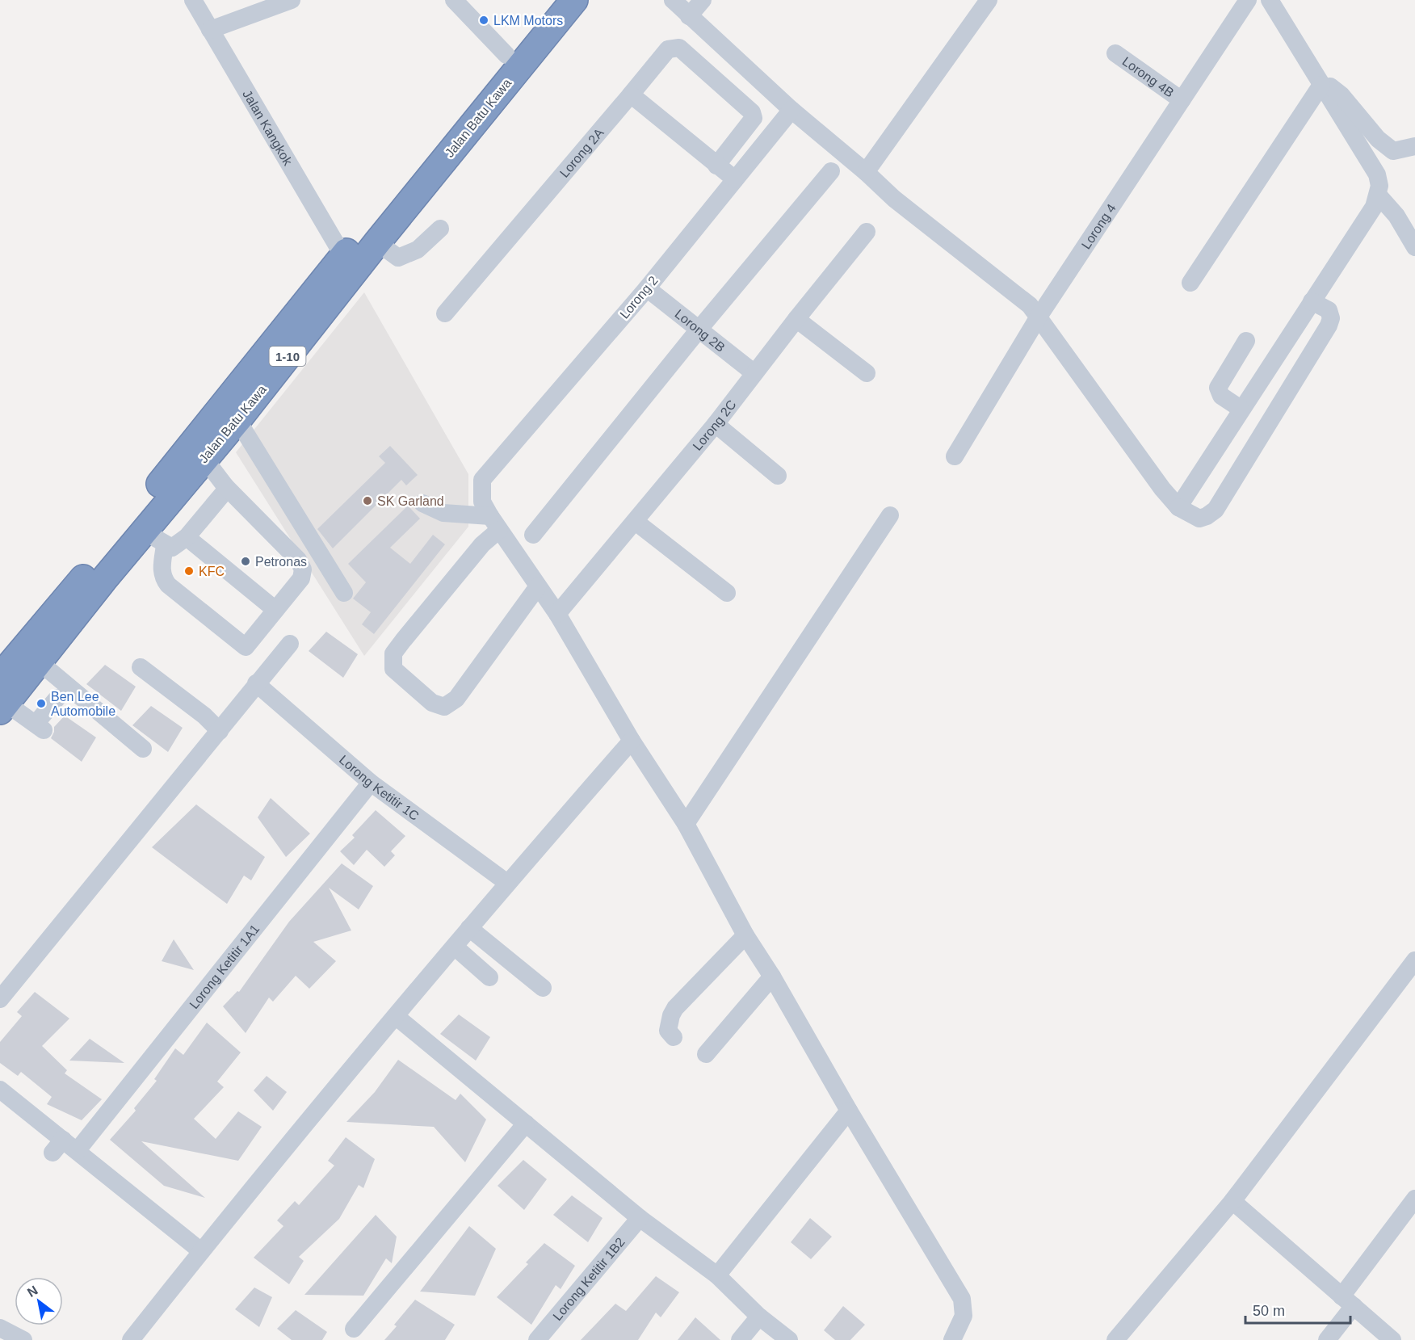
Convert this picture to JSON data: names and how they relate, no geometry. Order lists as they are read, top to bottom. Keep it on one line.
{"streets":{"highway":["Jalan Batu Kawa","1-10"],"street":["Lorong 4B","Jalan Kangkok","Lorong 2A","Lorong 4","Lorong 2","Lorong 2B","Lorong 2C","Lorong Ketitir 1C","Lorong Ketitir 1A1","Lorong Ketitir 1B2"]},"crossings":[["Lorong 4B","Lorong 4"],["Jalan Batu Kawa","Jalan Kangkok"],["Lorong 2","Lorong 2B"],["Lorong 2B","Lorong 2C"],["Lorong Ketitir 1C","Lorong Ketitir 1A1"]],"places":["LKM Motors","SK Garland","Petronas","KFC","Ben Lee Automobile"],"scale_bar":"50 m","north":"top left"}
